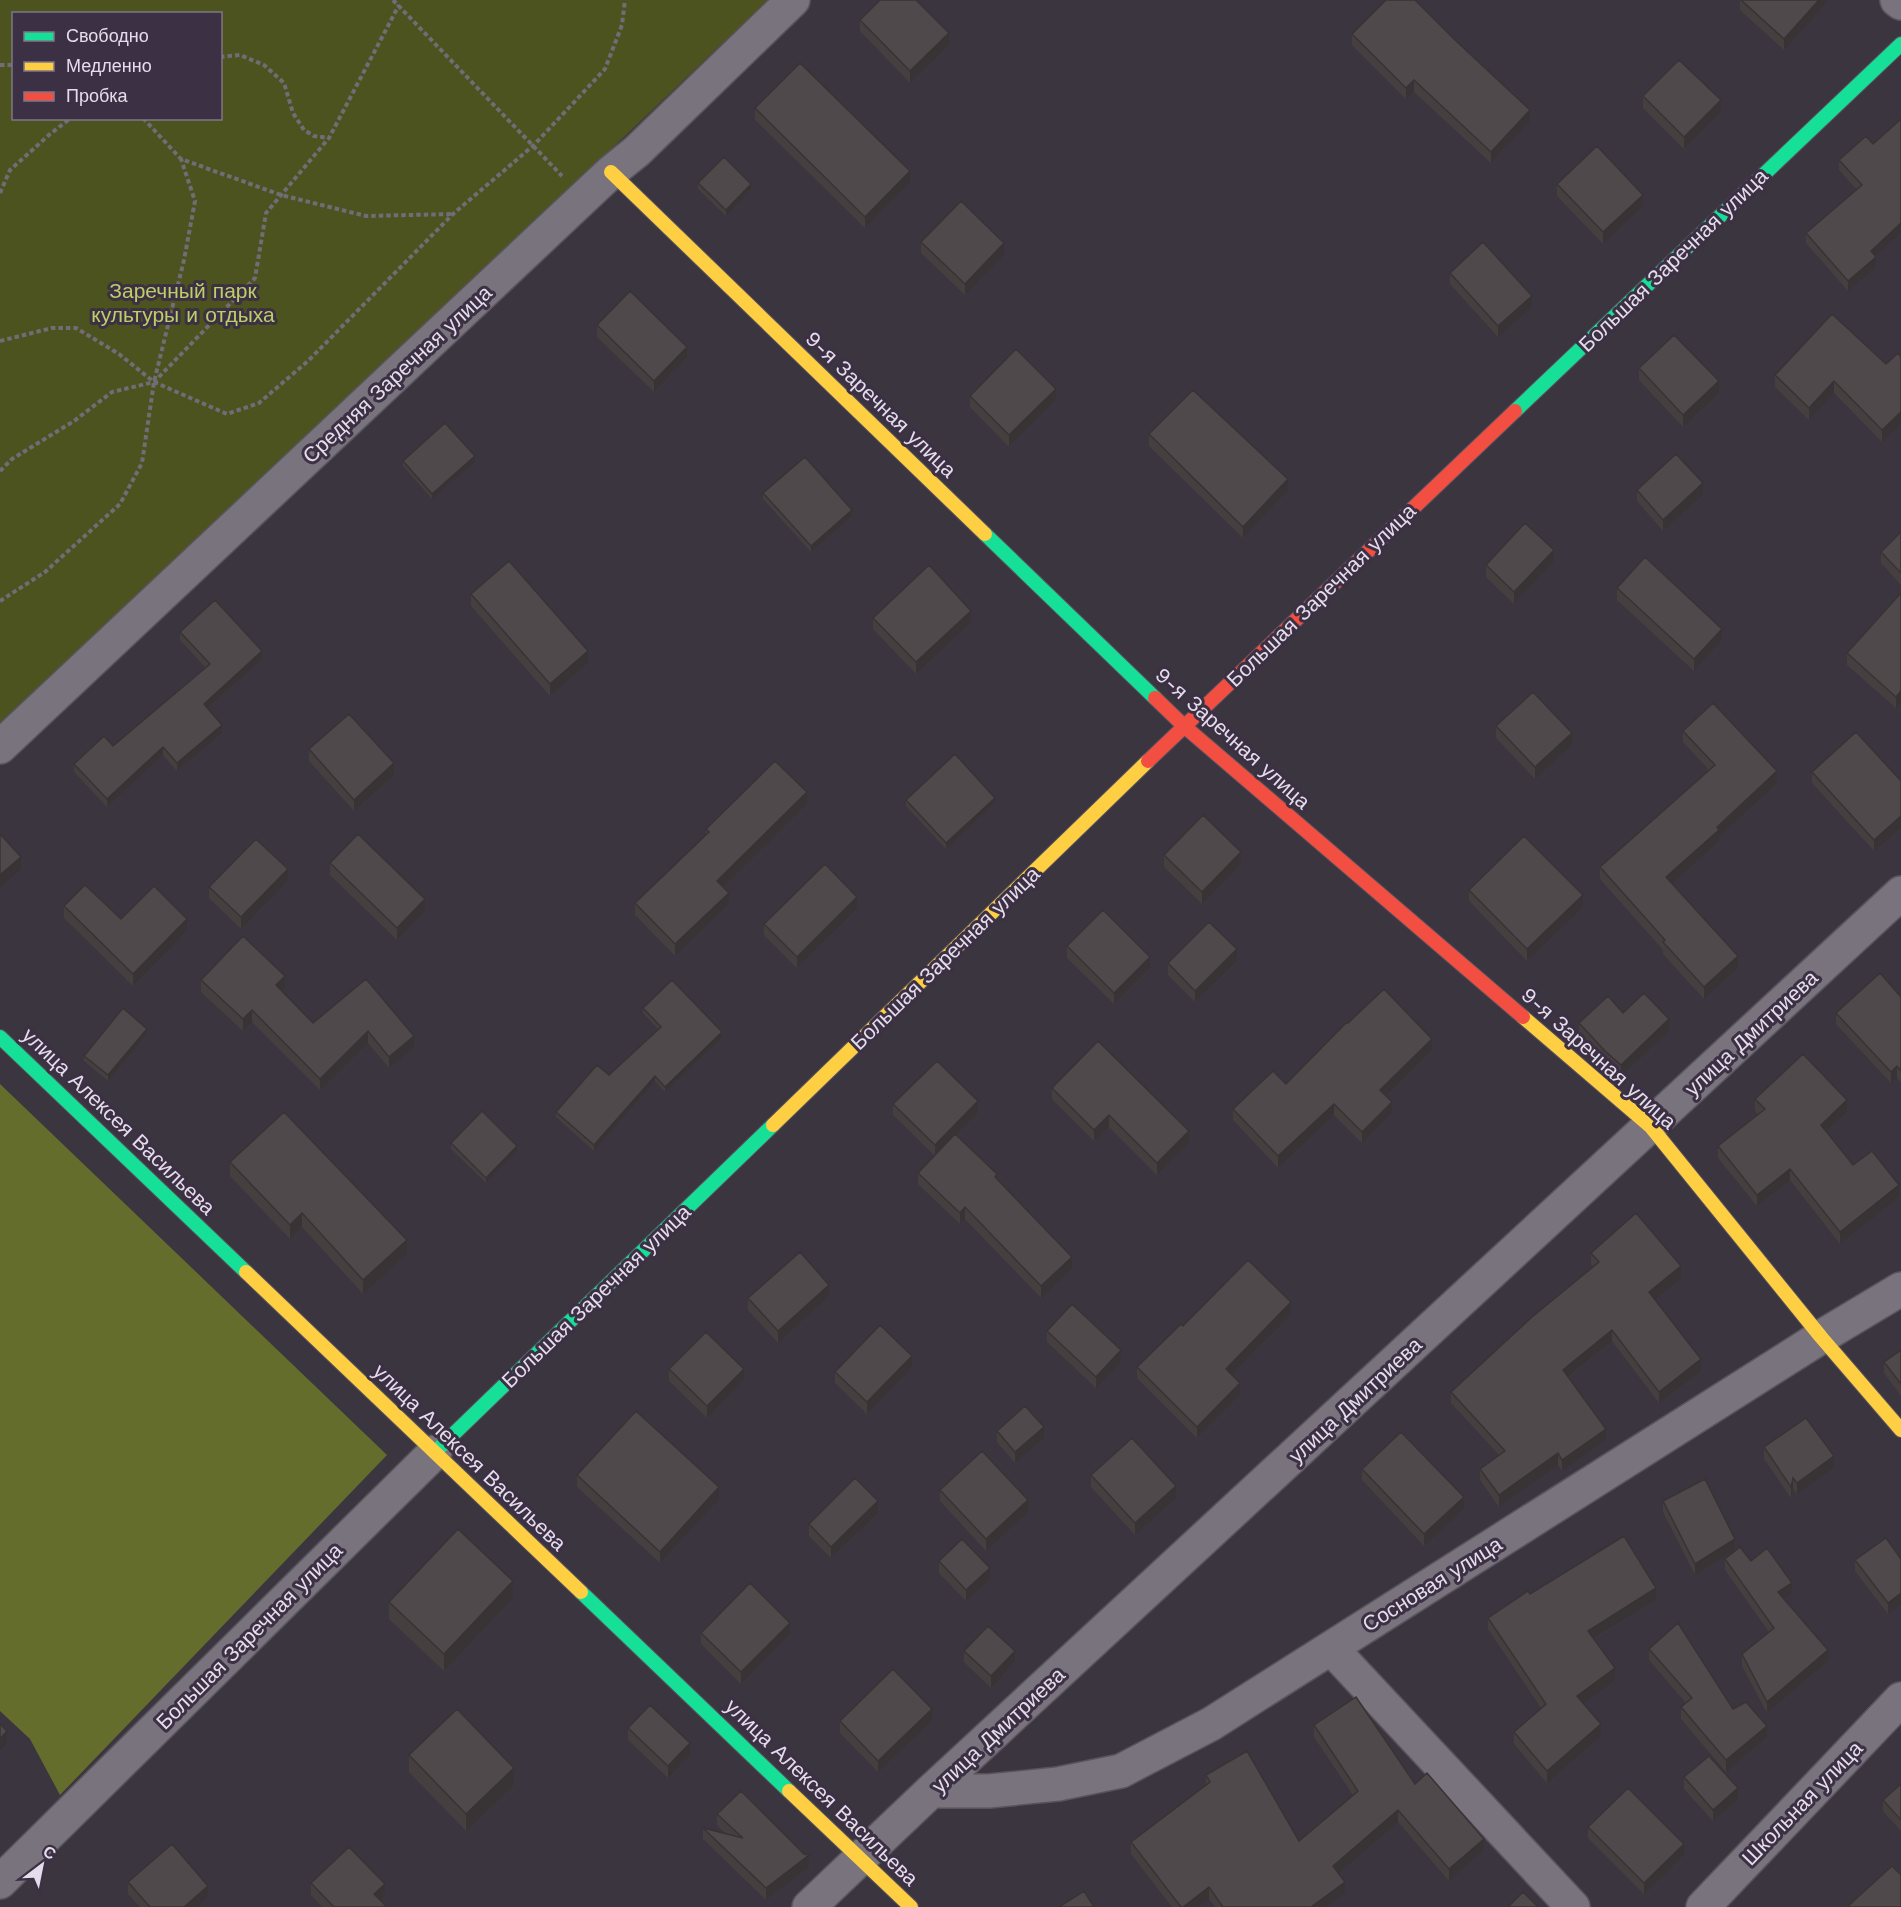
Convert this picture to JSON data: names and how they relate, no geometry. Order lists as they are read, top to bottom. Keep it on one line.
{"streets":{"street":["Большая Заречная улица","Средняя Заречная улица","9-я Заречная улица","улица Дмитриева","улица Алексея Васильева","Сосновая улица","Школьная улица"]},"crossings":[["Большая Заречная улица","9-я Заречная улица"],["Большая Заречная улица","улица Алексея Васильева"],["Средняя Заречная улица","9-я Заречная улица"],["9-я Заречная улица","улица Дмитриева"],["9-я Заречная улица","Сосновая улица"],["улица Дмитриева","улица Алексея Васильева"],["улица Дмитриева","Сосновая улица"]],"parks":["Заречный парк культуры и отдыха"],"legend":["Свободно","Медленно","Пробка"],"north":"top right"}
